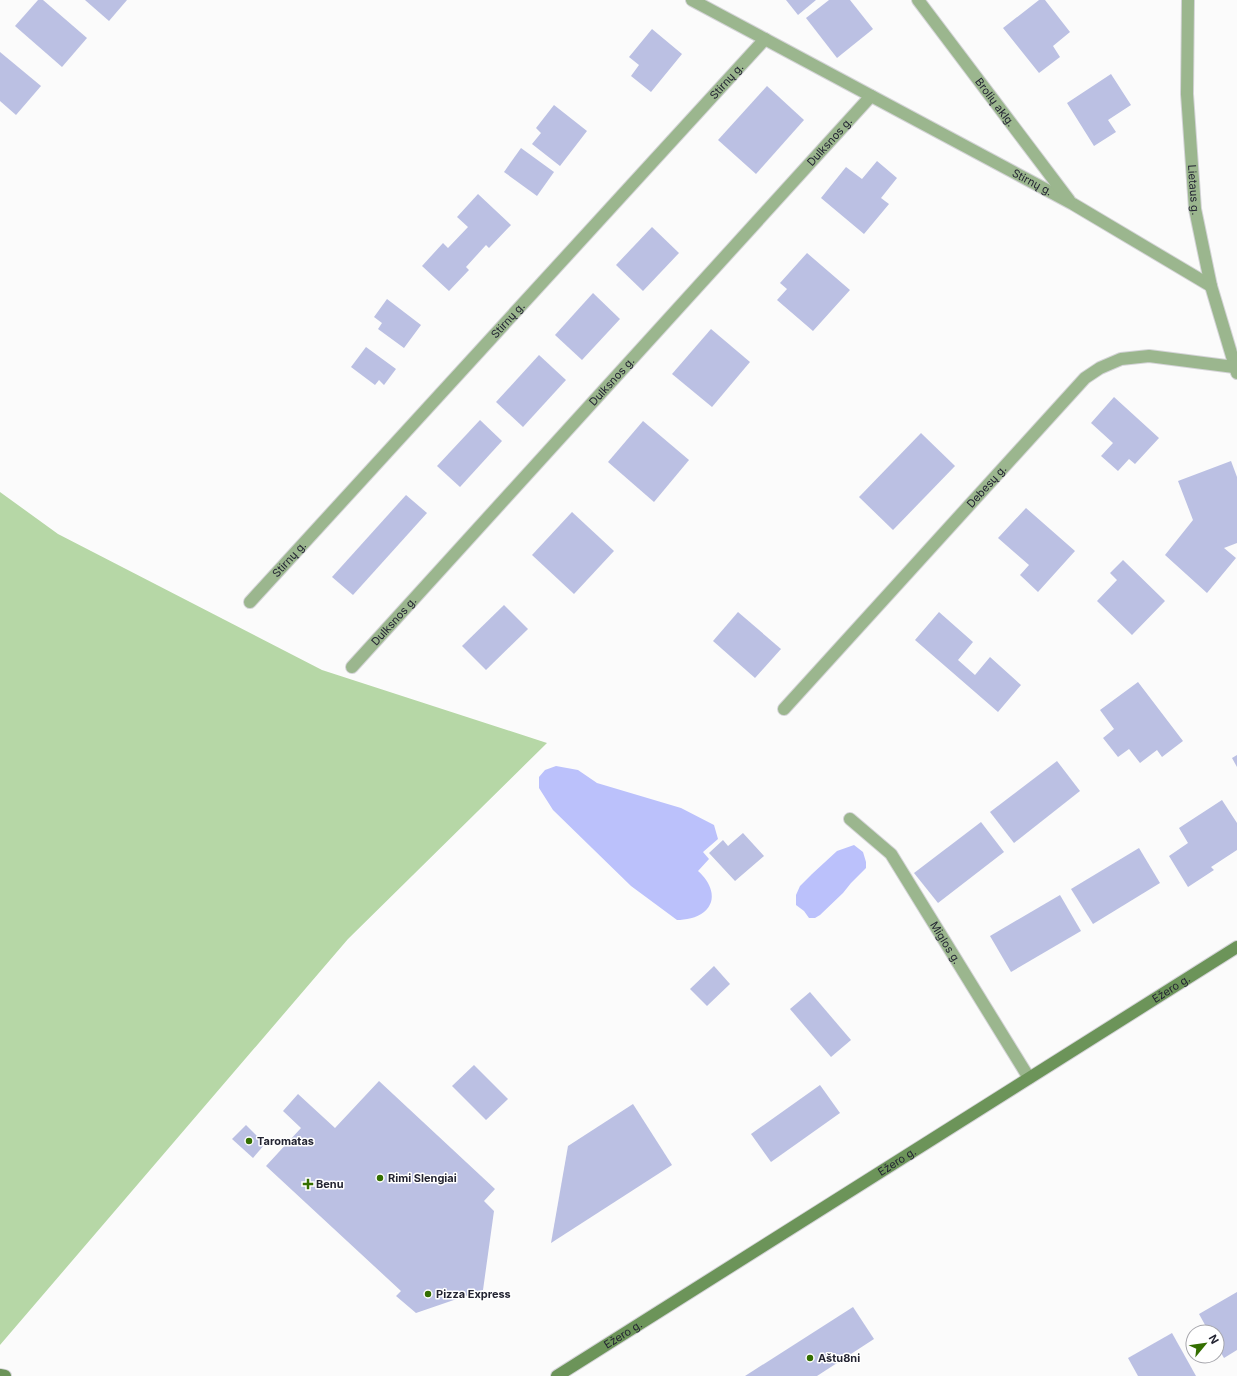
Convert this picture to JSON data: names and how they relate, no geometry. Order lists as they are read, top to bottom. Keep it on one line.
{"streets":{"main road":["Ežero g."],"street":["Stirnų g.","Brolių aklg.","Dulksnos g.","Lietaus g.","Debesų g.","Miglos g."]},"crossings":[["Stirnų g.","Brolių aklg."],["Stirnų g.","Dulksnos g."],["Stirnų g.","Lietaus g."],["Lietaus g.","Debesų g."],["Miglos g.","Ežero g."]],"places":{"other":["Taromatas","Rimi Slengiai","Pizza Express","Aštu8ni"],"health":["Benu"]},"north":"top right"}
